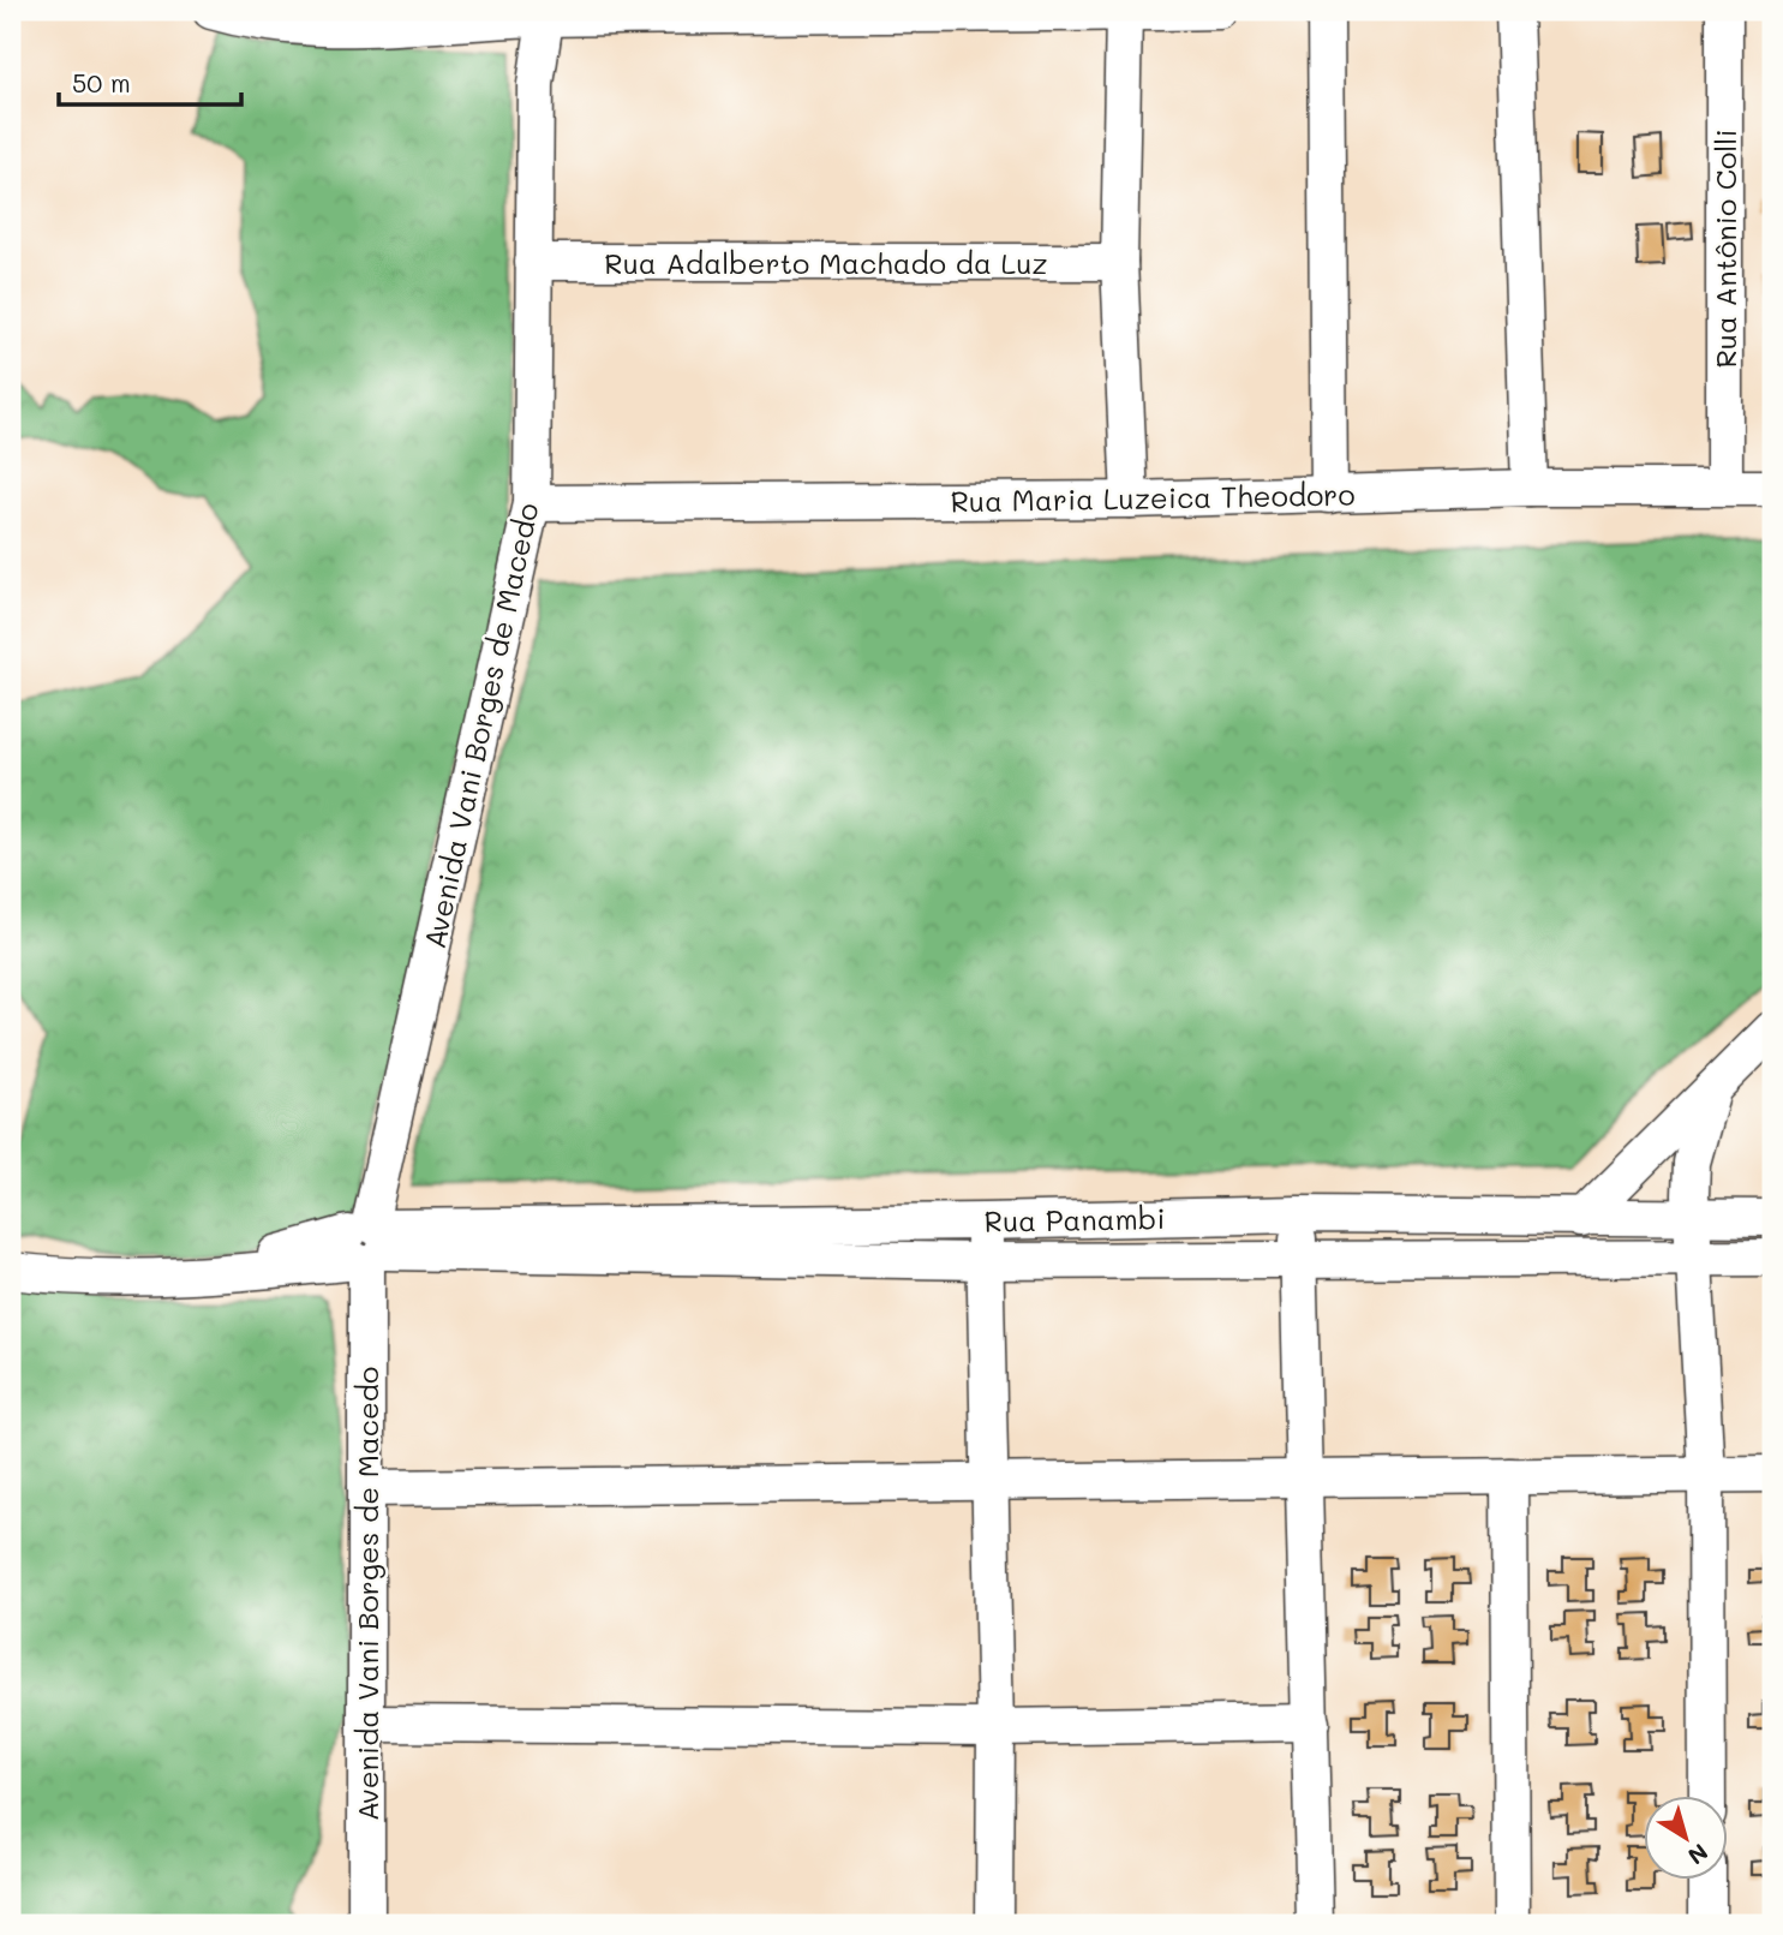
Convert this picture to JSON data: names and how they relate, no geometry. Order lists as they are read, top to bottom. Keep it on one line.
{"streets":{"street":["Rua Antônio Colli","Rua Adalberto Machado da Luz","Rua Maria Luzeica Theodoro","Avenida Vani Borges de Macedo","Rua Panambi"]},"crossings":[["Rua Antônio Colli","Rua Maria Luzeica Theodoro"],["Rua Adalberto Machado da Luz","Avenida Vani Borges de Macedo"],["Rua Maria Luzeica Theodoro","Avenida Vani Borges de Macedo"],["Avenida Vani Borges de Macedo","Rua Panambi"]],"scale_bar":"50 m","north":"bottom right"}
